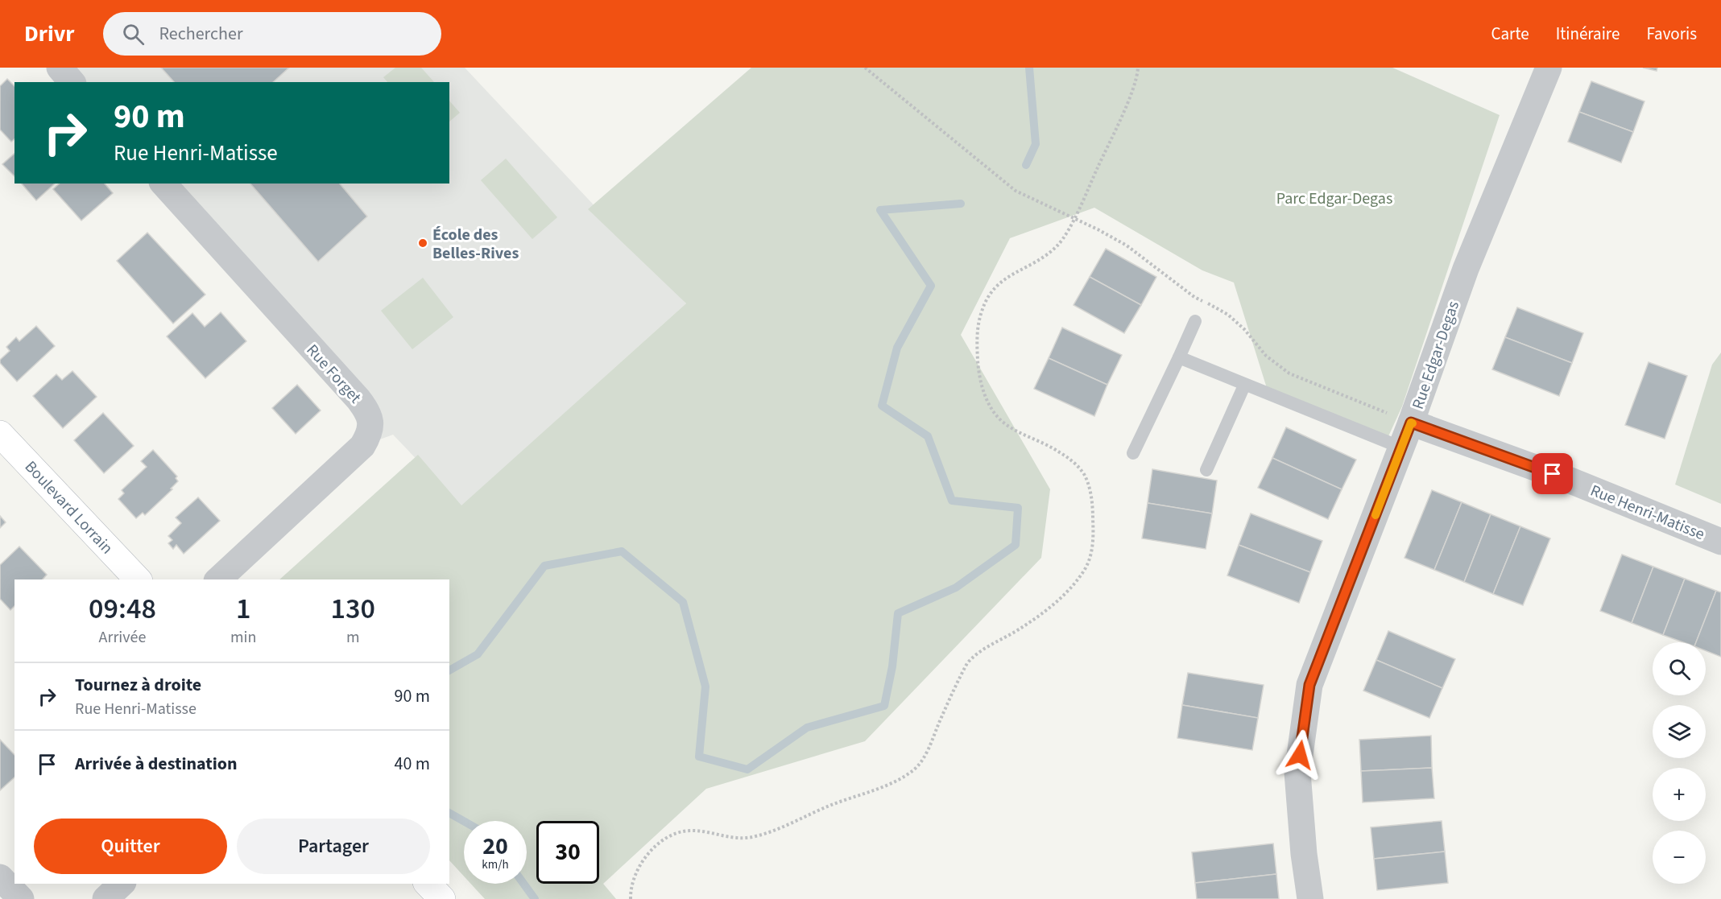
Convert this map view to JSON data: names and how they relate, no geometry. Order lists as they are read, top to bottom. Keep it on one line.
{"streets":{"main road":["Boulevard Lorrain"],"street":["Rue Edgar-Degas","Rue Forget","Rue Henri-Matisse"]},"crossings":[["Rue Edgar-Degas","Rue Henri-Matisse"]],"parks":["Parc Edgar-Degas"],"places":["École des Belles-Rives"],"page":{"header":"Drivr","search":"Rechercher","nav":["Carte","Itinéraire","Favoris"],"turn":["90 m","Rue Henri-Matisse"],"eta":["09:48","Arrivée","1","min","130","m"],"map_buttons":["+","−"],"list":[{"name":"Tournez à droite","note":"Rue Henri-Matisse","value":"90 m"},{"name":"Arrivée à destination","value":"40 m"}],"buttons":["Quitter","Partager"],"speed":"20 km/h","limit":"30"}}
